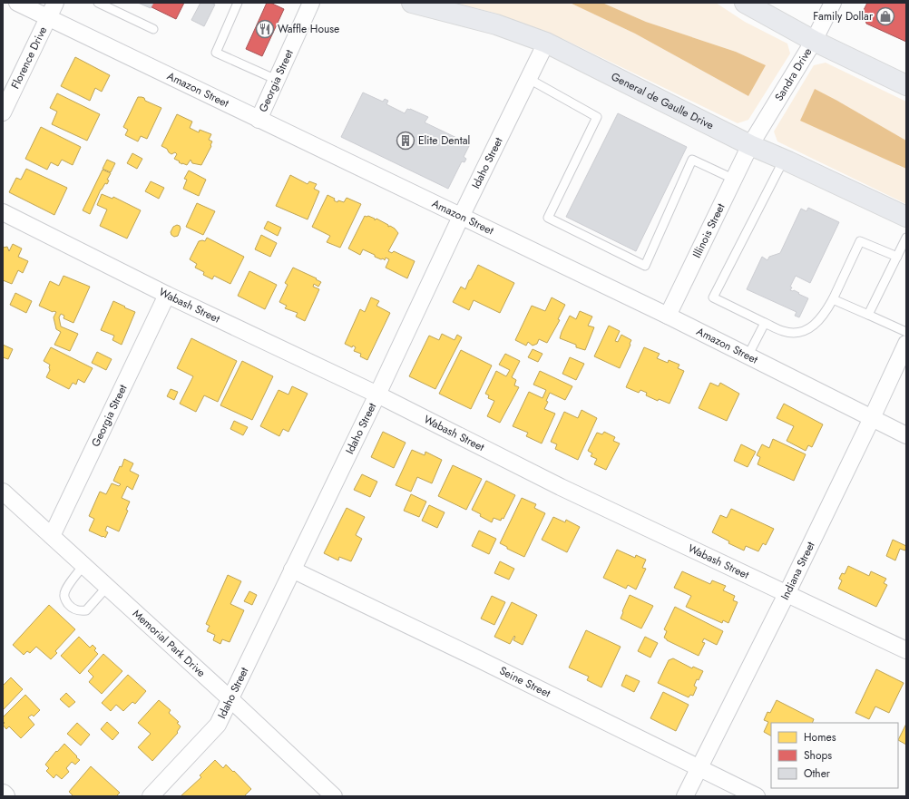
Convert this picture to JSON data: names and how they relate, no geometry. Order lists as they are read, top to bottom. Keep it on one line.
{"streets":{"main road":["General de Gaulle Drive"],"street":["Florence Drive","Sandra Drive","Georgia Street","Amazon Street","Idaho Street","Illinois Street","Wabash Street","Indiana Street","Memorial Park Drive","Seine Street"]},"crossings":[["Florence Drive","Amazon Street"],["Sandra Drive","General de Gaulle Drive"],["Sandra Drive","Illinois Street"],["Georgia Street","Amazon Street"],["Georgia Street","Wabash Street"],["Georgia Street","Memorial Park Drive"],["Amazon Street","Idaho Street"],["Amazon Street","Illinois Street"],["Amazon Street","Indiana Street"],["General de Gaulle Drive","Idaho Street"],["General de Gaulle Drive","Illinois Street"],["Idaho Street","Wabash Street"],["Idaho Street","Memorial Park Drive"],["Idaho Street","Seine Street"],["Wabash Street","Indiana Street"],["Indiana Street","Seine Street"]],"places":{"shop":["Family Dollar"],"restaurant":["Waffle House"],"building":["Elite Dental"]},"legend":["Homes","Shops","Other"]}
